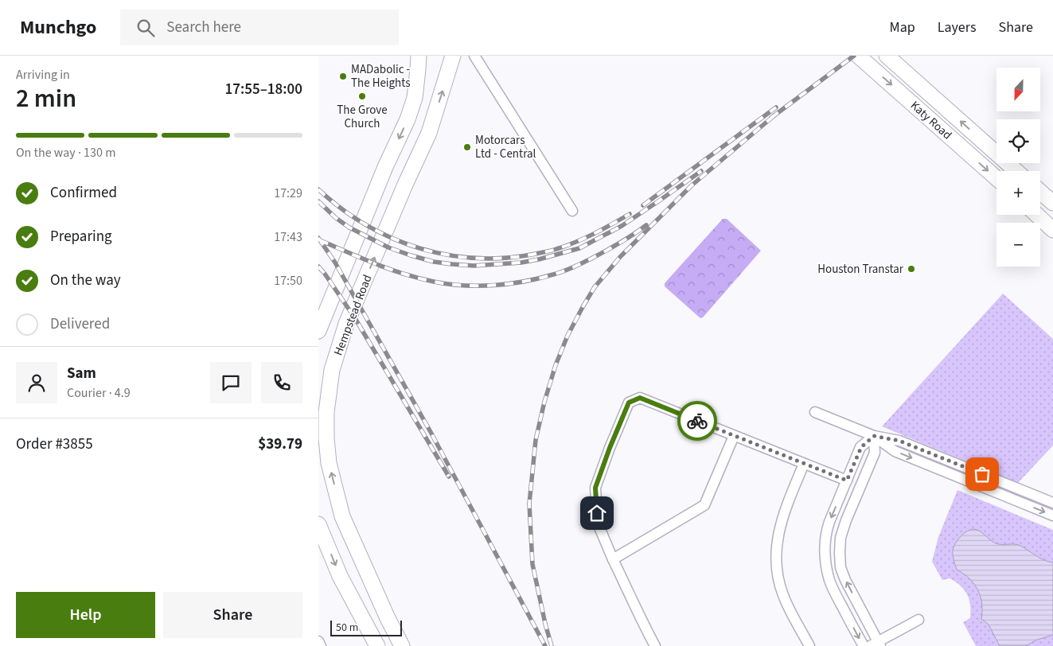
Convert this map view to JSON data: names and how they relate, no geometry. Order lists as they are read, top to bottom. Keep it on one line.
{"streets":{"main road":["Katy Road","Hempstead Road"]},"places":["MADabolic - The Heights","The Grove Church","Motorcars Ltd - Central","Houston Transtar"],"scale_bar":"50 m","north":"bottom","page":{"header":"Munchgo","search":"Search here","nav":["Map","Layers","Share"],"heading":["2 min","Arriving in","17:55–18:00"],"panel":["Sam","Courier · 4.9","Order #3855","$39.79"],"map_buttons":["+","−"],"bar":"On the way · 130 m","list":[["Confirmed","17:29"],["Preparing","17:43"],["On the way","17:50"],"Delivered"],"buttons":["Help","Share"],"scale":"50 m"}}
